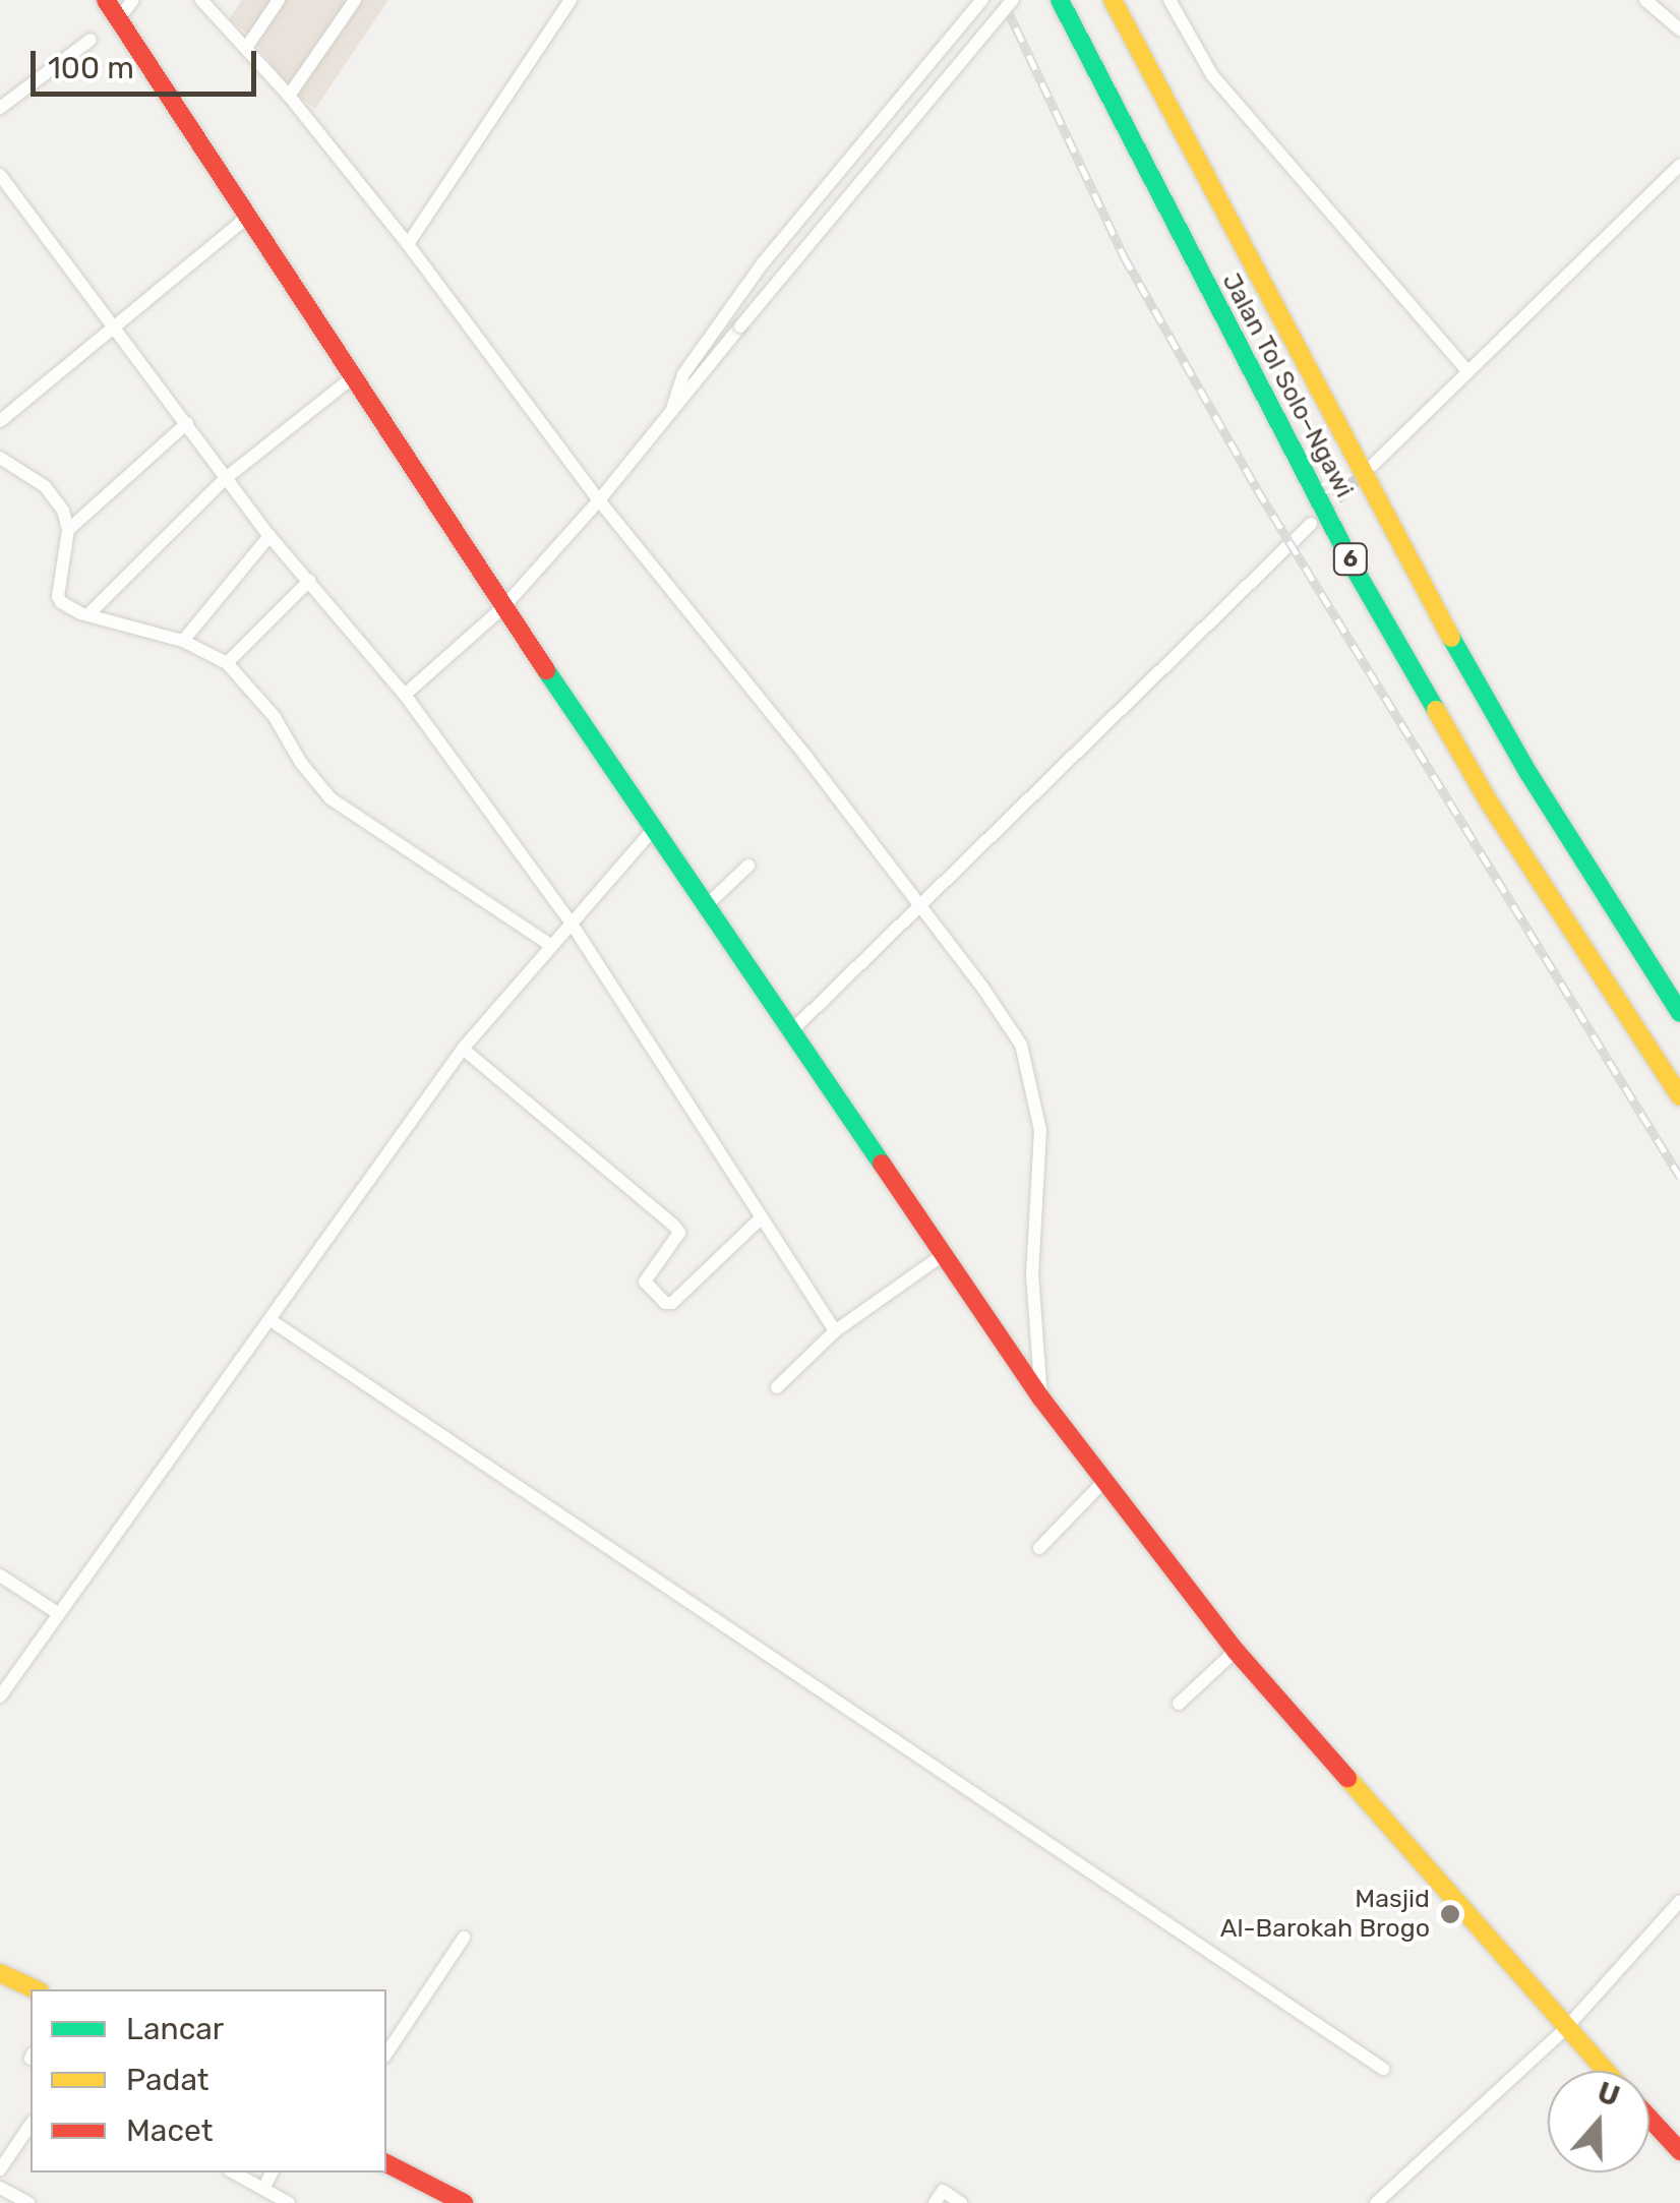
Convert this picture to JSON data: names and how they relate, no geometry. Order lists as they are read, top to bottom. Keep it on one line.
{"streets":{"main road":["Jalan Tol Solo–Ngawi","6"]},"places":["Masjid Al-Barokah Brogo"],"legend":["Lancar","Padat","Macet"],"scale_bar":"100 m","north":"top"}
